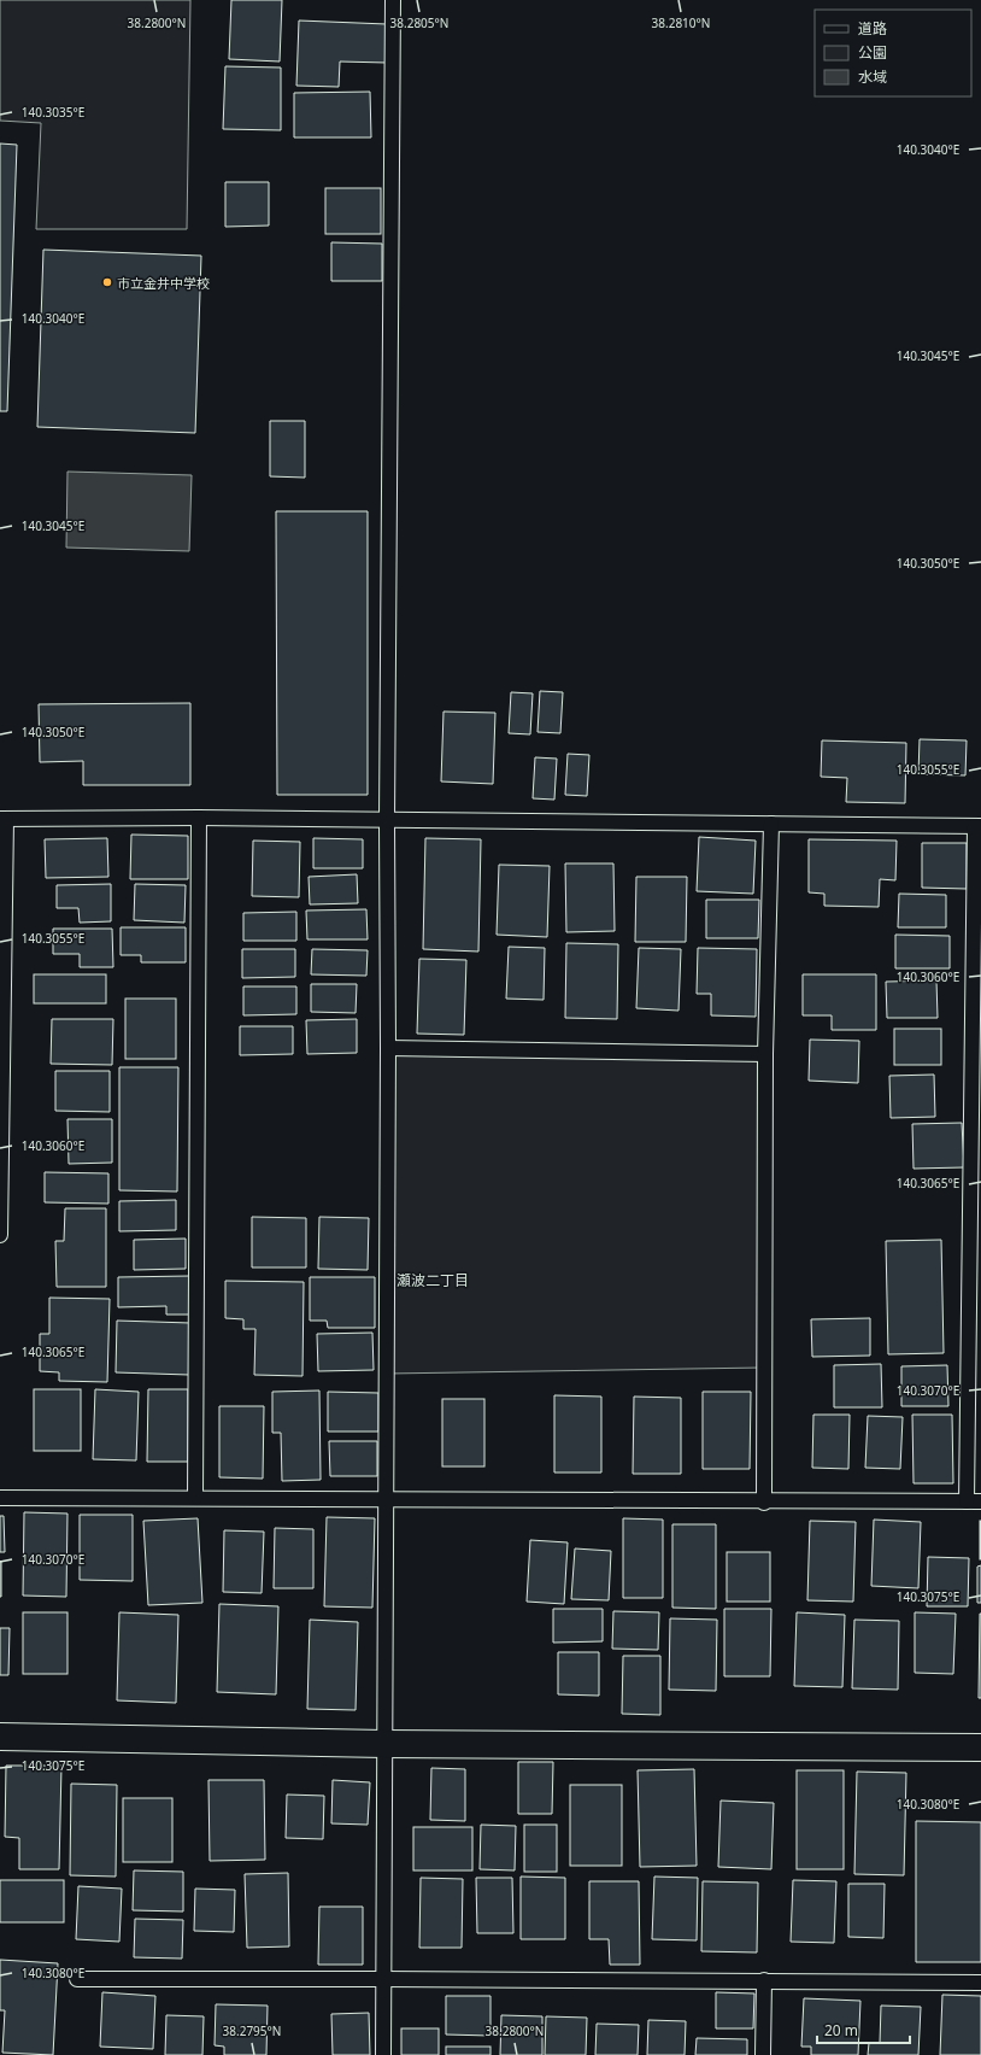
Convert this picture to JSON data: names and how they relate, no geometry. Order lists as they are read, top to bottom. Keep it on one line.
{"districts":["瀬波二丁目"],"places":["市立金井中学校"],"legend":["道路","公園","水域"],"scale_bar":"20 m","coordinates":["38.2800°N","38.2805°N","38.2810°N","140.3035°E","140.3040°E","140.3045°E","140.3050°E","140.3055°E","140.3060°E","140.3065°E","140.3070°E","140.3075°E","140.3080°E","38.2795°N"]}
